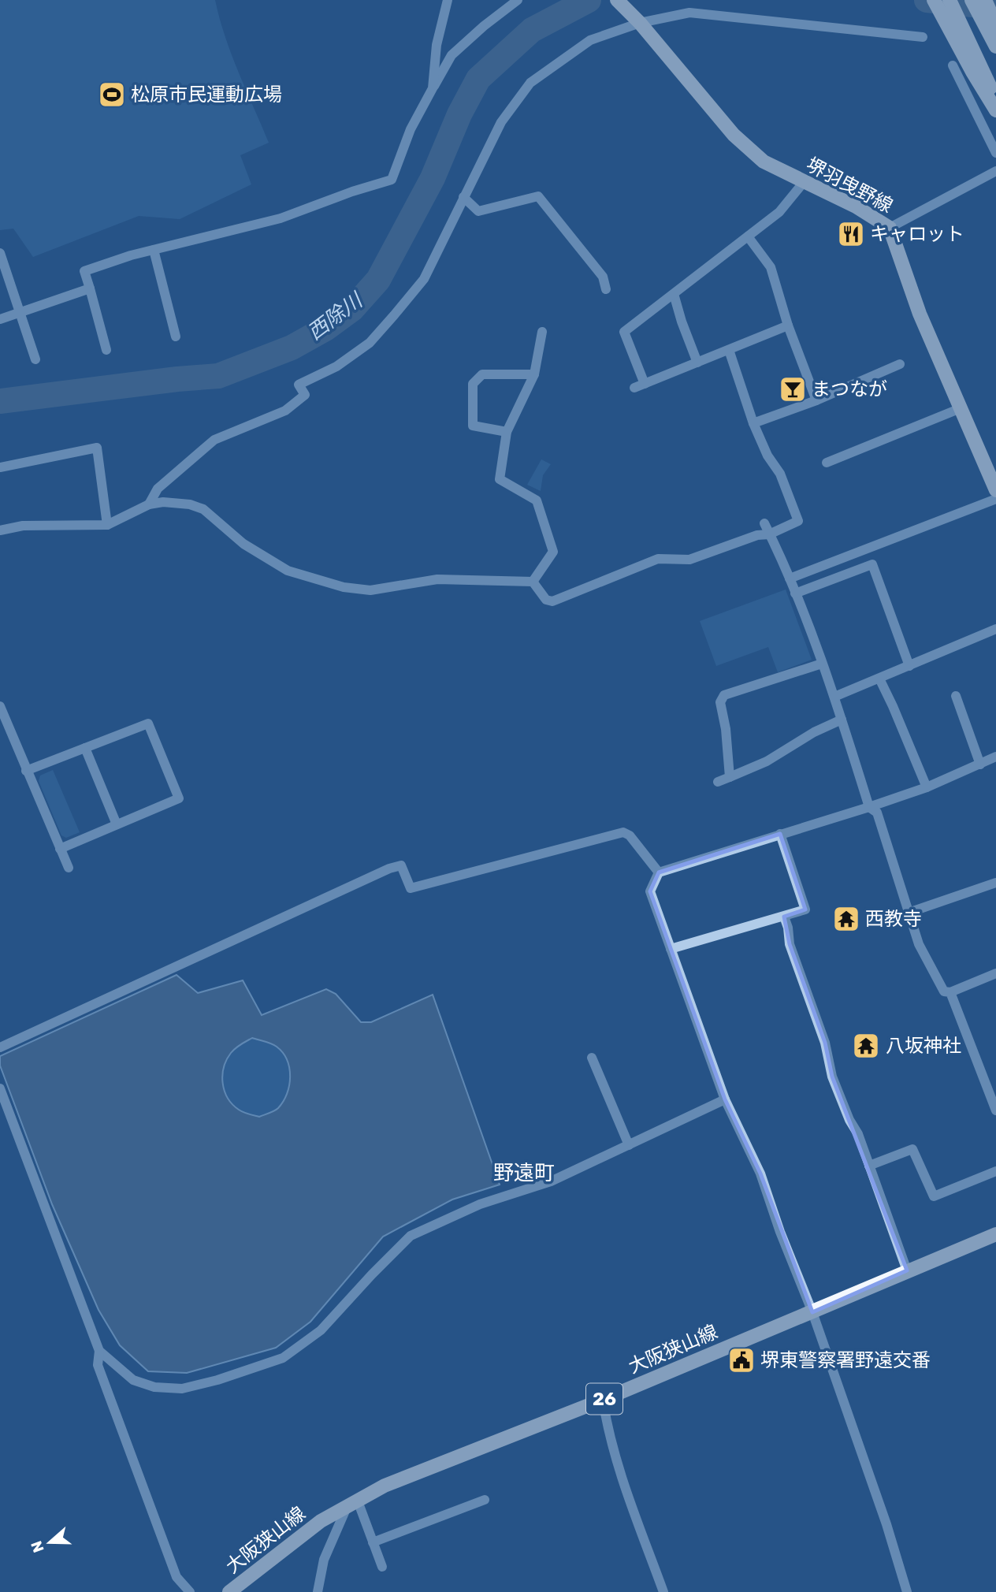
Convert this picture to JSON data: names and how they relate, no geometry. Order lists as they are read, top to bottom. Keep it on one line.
{"streets":{"main road":["堺羽曳野線","大阪狭山線","26"]},"districts":["野遠町"],"water":["西除川"],"places":{"sports":["松原市民運動広場"],"restaurant":["キャロット"],"bar":["まつなが"],"temple":["西教寺","八坂神社"],"public building":["堺東警察署野遠交番"]},"north":"left"}
